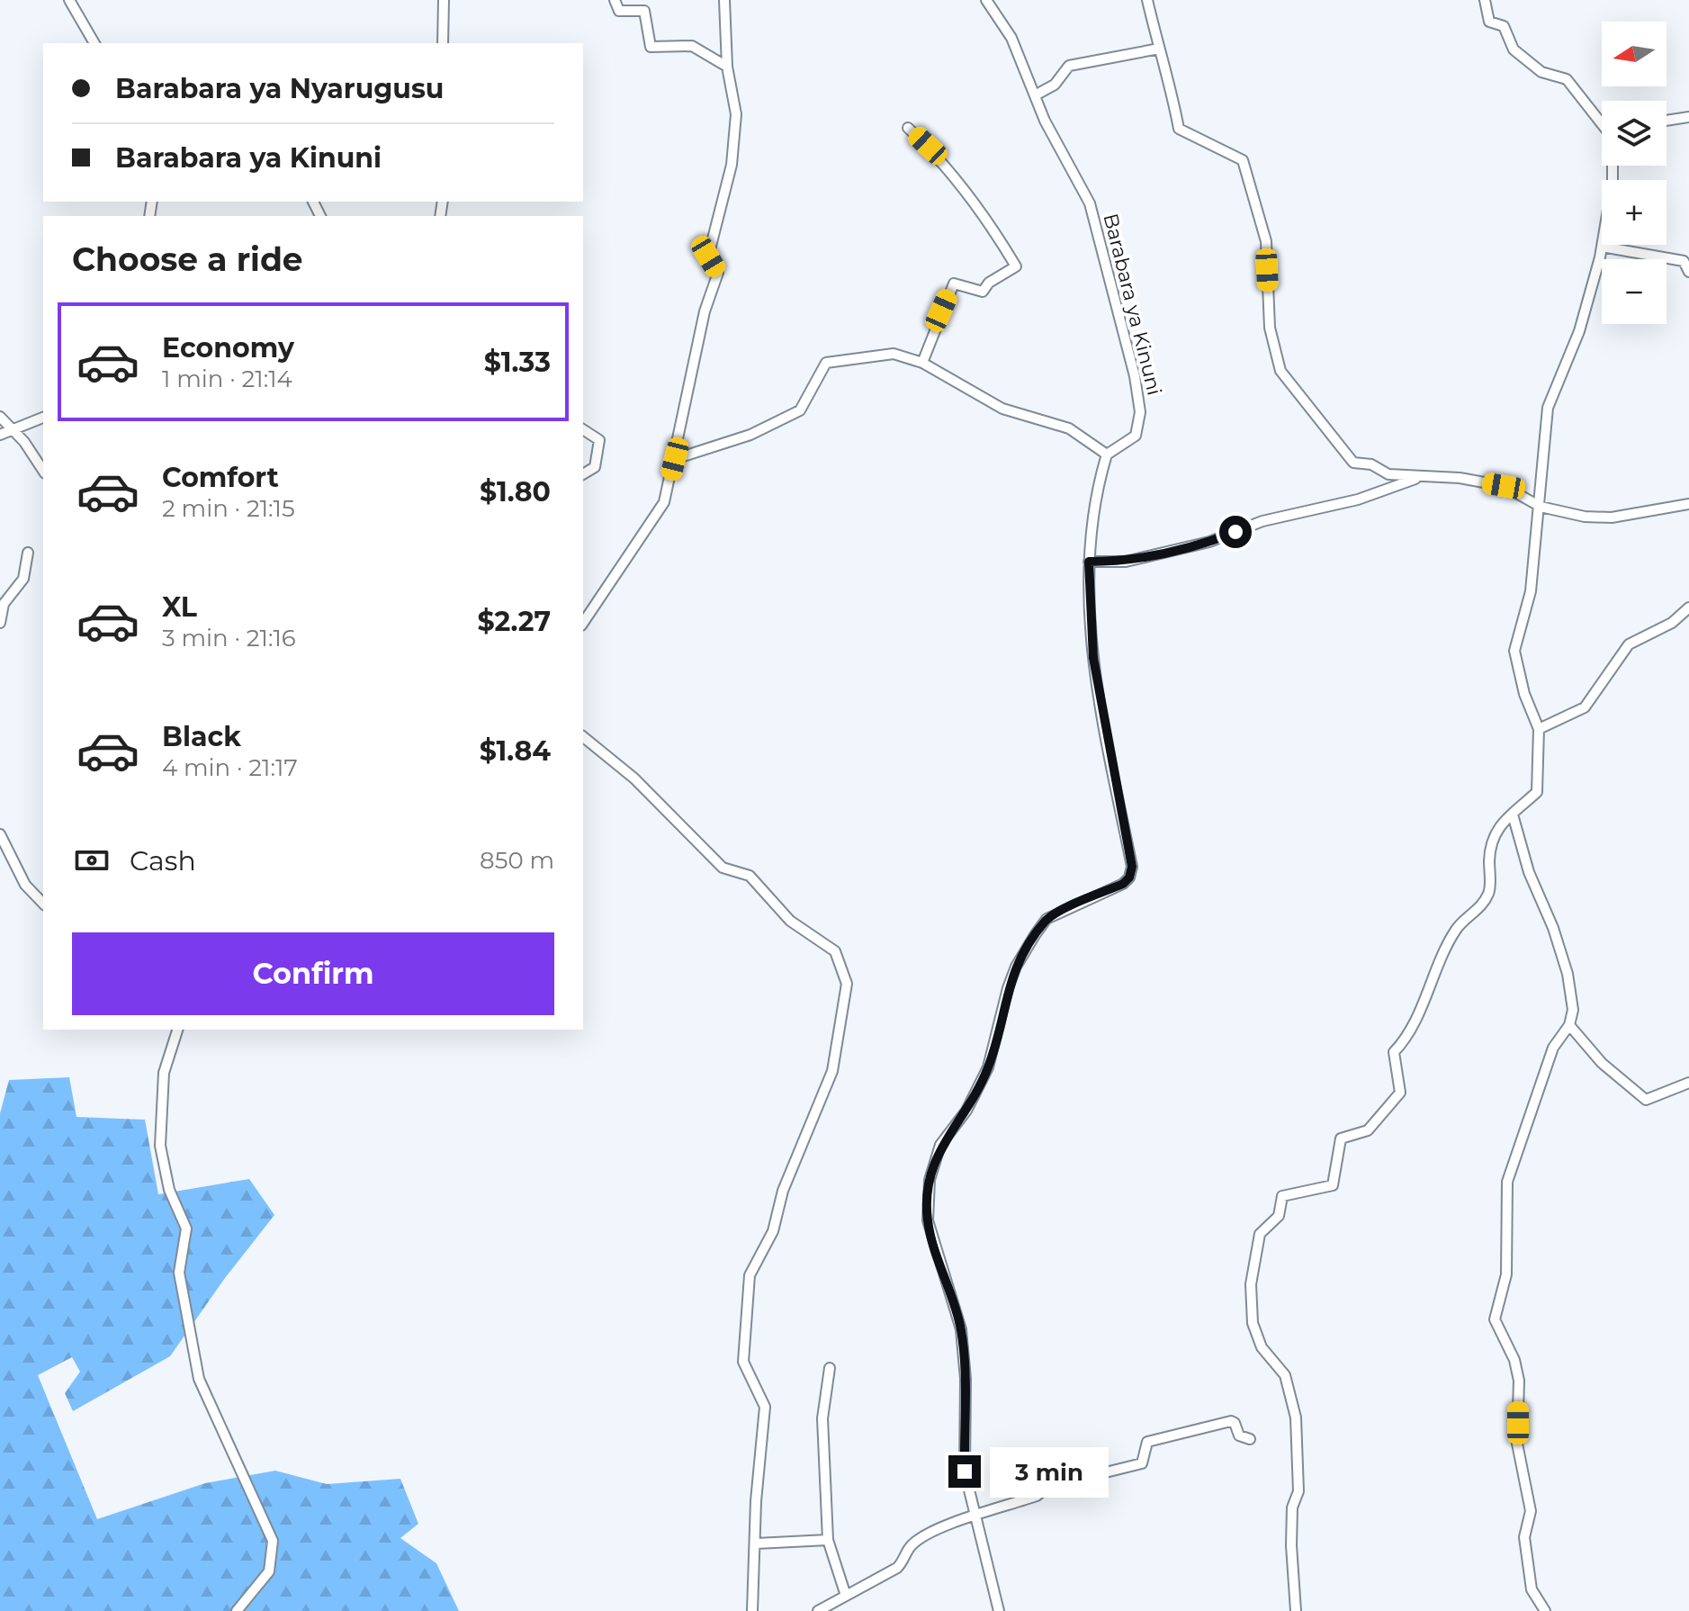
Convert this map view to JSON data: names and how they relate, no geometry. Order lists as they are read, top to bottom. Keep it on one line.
{"streets":{"street":["Barabara ya Kinuni"]},"north":"left","page":{"map_buttons":["+","−"],"banner":["Barabara ya Nyarugusu","Barabara ya Kinuni"],"heading":"Choose a ride","list":[{"name":"Economy","note":"1 min · 21:14","value":"$1.33"},{"name":"Comfort","note":"2 min · 21:15","value":"$1.80"},{"name":"XL","note":"3 min · 21:16","value":"$2.27"},{"name":"Black","note":"4 min · 21:17","value":"$1.84"}],"pay":["Cash","850 m"],"buttons":"Confirm","bubble":"3 min"}}
